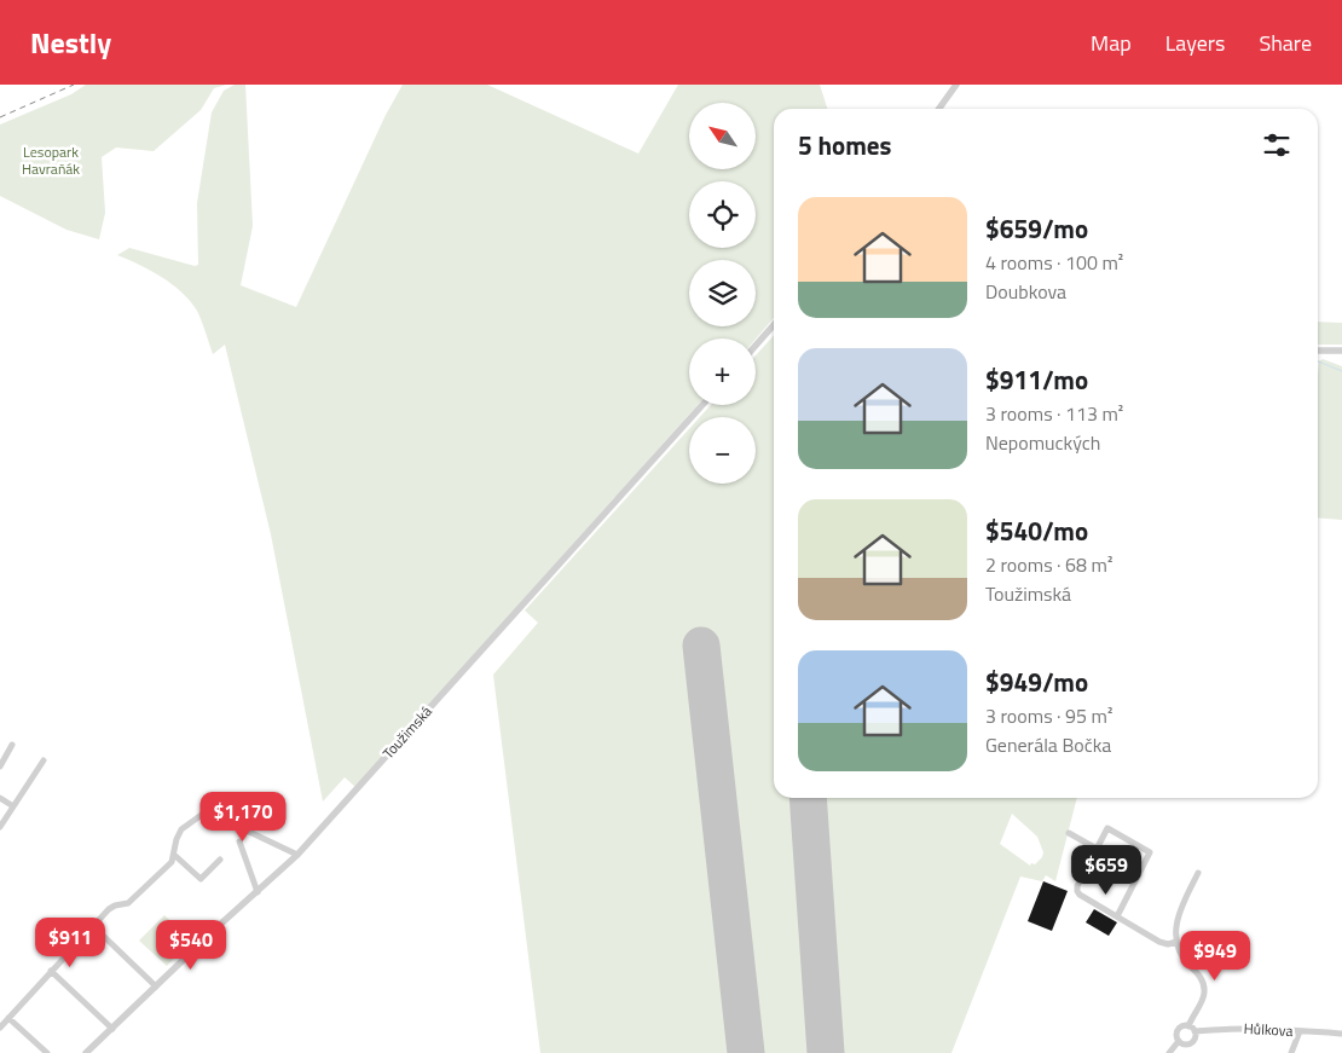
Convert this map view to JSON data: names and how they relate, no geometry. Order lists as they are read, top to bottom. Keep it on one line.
{"streets":{"street":["Toužimská","Hůlkova"]},"parks":["Lesopark Havraňák"],"north":"top left","page":{"header":"Nestly","nav":["Map","Layers","Share"],"map_buttons":["+","−"],"heading":"5 homes","list":[{"name":"$659/mo","note":"4 rooms · 100 m² · Doubkova"},{"name":"$911/mo","note":"3 rooms · 113 m² · Nepomuckých"},{"name":"$540/mo","note":"2 rooms · 68 m² · Toužimská"},{"name":"$949/mo","note":"3 rooms · 95 m² · Generála Bočka"}],"price":["$1,170","$659","$911","$540","$949"]}}
